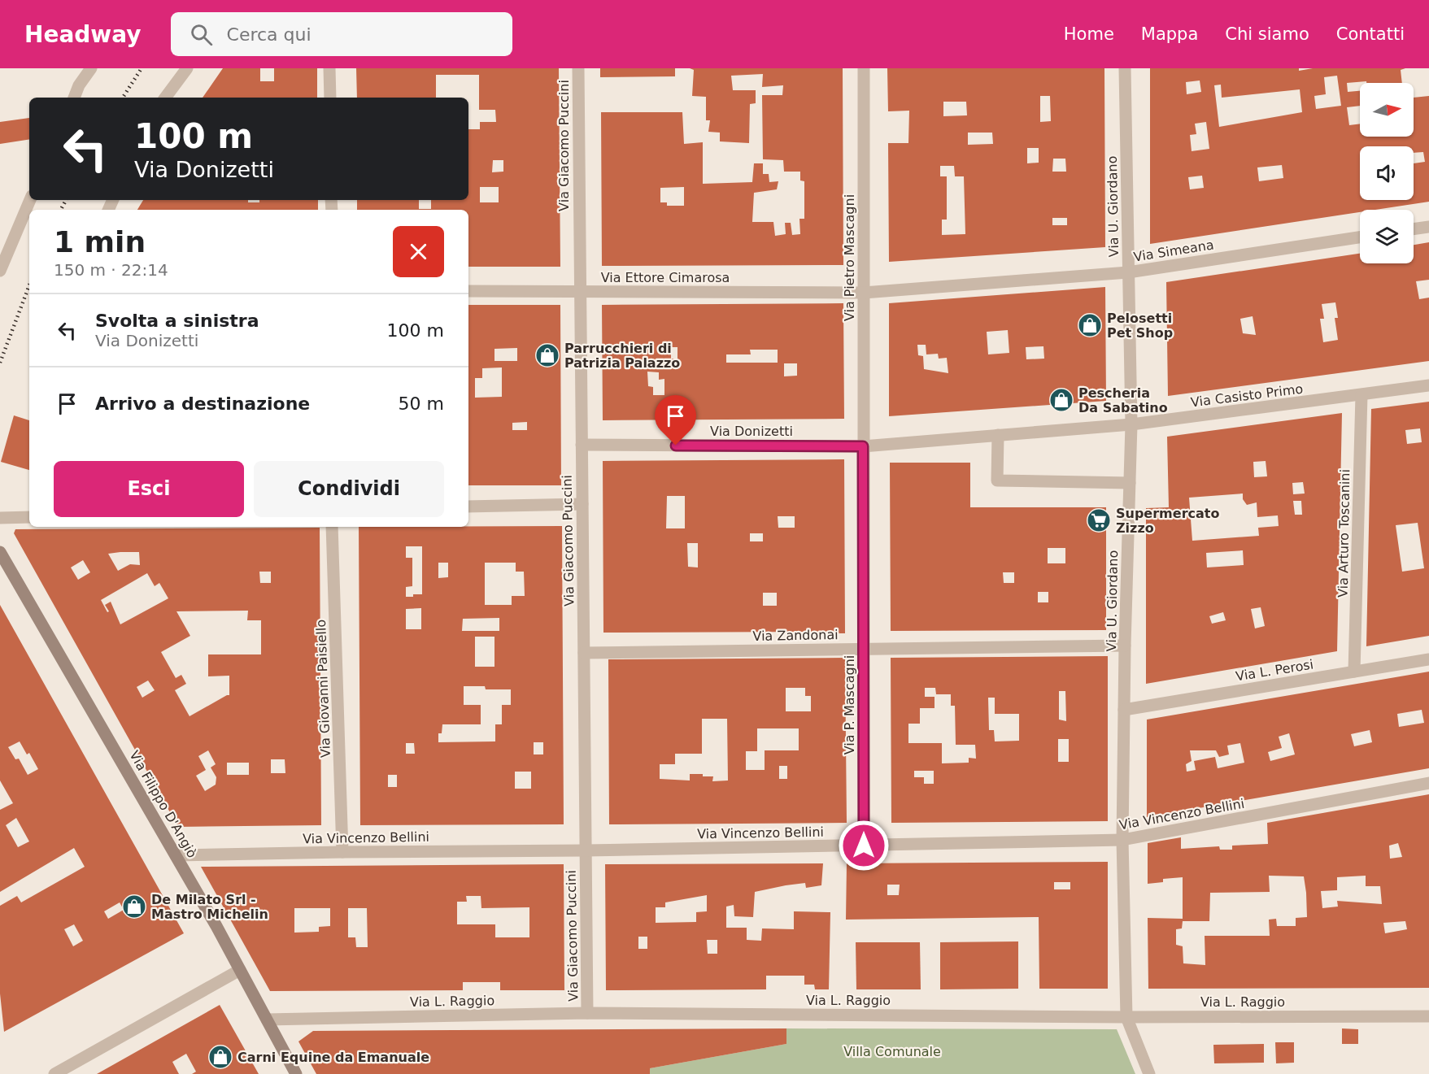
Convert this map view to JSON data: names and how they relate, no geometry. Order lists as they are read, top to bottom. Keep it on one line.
{"streets":{"main road":["Via Filippo D'Angiò"],"street":["Via Giacomo Puccini","Via U. Giordano","Via Simeana","Via Pietro Mascagni","Via Ettore Cimarosa","Via Casisto Primo","Via Donizetti","Via Arturo Toscanini","Via Zandonai","Via L. Perosi","Via Giovanni Paisiello","Via P. Mascagni","Via Vincenzo Bellini","Via L. Raggio"]},"crossings":[["Via Giacomo Puccini","Via Ettore Cimarosa"],["Via Giacomo Puccini","Via Donizetti"],["Via Giacomo Puccini","Via Zandonai"],["Via Giacomo Puccini","Via Vincenzo Bellini"],["Via Giacomo Puccini","Via L. Raggio"],["Via U. Giordano","Via Simeana"],["Via U. Giordano","Via Casisto Primo"],["Via U. Giordano","Via Zandonai"],["Via U. Giordano","Via L. Perosi"],["Via U. Giordano","Via Vincenzo Bellini"],["Via U. Giordano","Via L. Raggio"],["Via Simeana","Via Pietro Mascagni"],["Via Simeana","Via Ettore Cimarosa"],["Via Pietro Mascagni","Via Ettore Cimarosa"],["Via Pietro Mascagni","Via Casisto Primo"],["Via Pietro Mascagni","Via Donizetti"],["Via Pietro Mascagni","Via P. Mascagni"],["Via Casisto Primo","Via Donizetti"],["Via Casisto Primo","Via Arturo Toscanini"],["Via Casisto Primo","Via P. Mascagni"],["Via Donizetti","Via P. Mascagni"],["Via Arturo Toscanini","Via L. Perosi"],["Via Zandonai","Via P. Mascagni"],["Via Giovanni Paisiello","Via Vincenzo Bellini"],["Via P. Mascagni","Via Vincenzo Bellini"],["Via Filippo D'Angiò","Via Vincenzo Bellini"],["Via Filippo D'Angiò","Via L. Raggio"]],"parks":["Villa Comunale"],"places":{"shop":["Pelosetti Pet Shop","Parrucchieri di Patrizia Palazzo","Pescheria Da Sabatino","De Milato Srl - Mastro Michelin","Carni Equine da Emanuale"],"supermarket":["Supermercato Zizzo"]},"north":"right","page":{"header":"Headway","search":"Cerca qui","nav":["Home","Mappa","Chi siamo","Contatti"],"turn":["100 m","Via Donizetti"],"heading":["1 min","150 m · 22:14"],"list":[{"name":"Svolta a sinistra","note":"Via Donizetti","value":"100 m"},{"name":"Arrivo a destinazione","value":"50 m"}],"buttons":["Esci","Condividi"]}}
